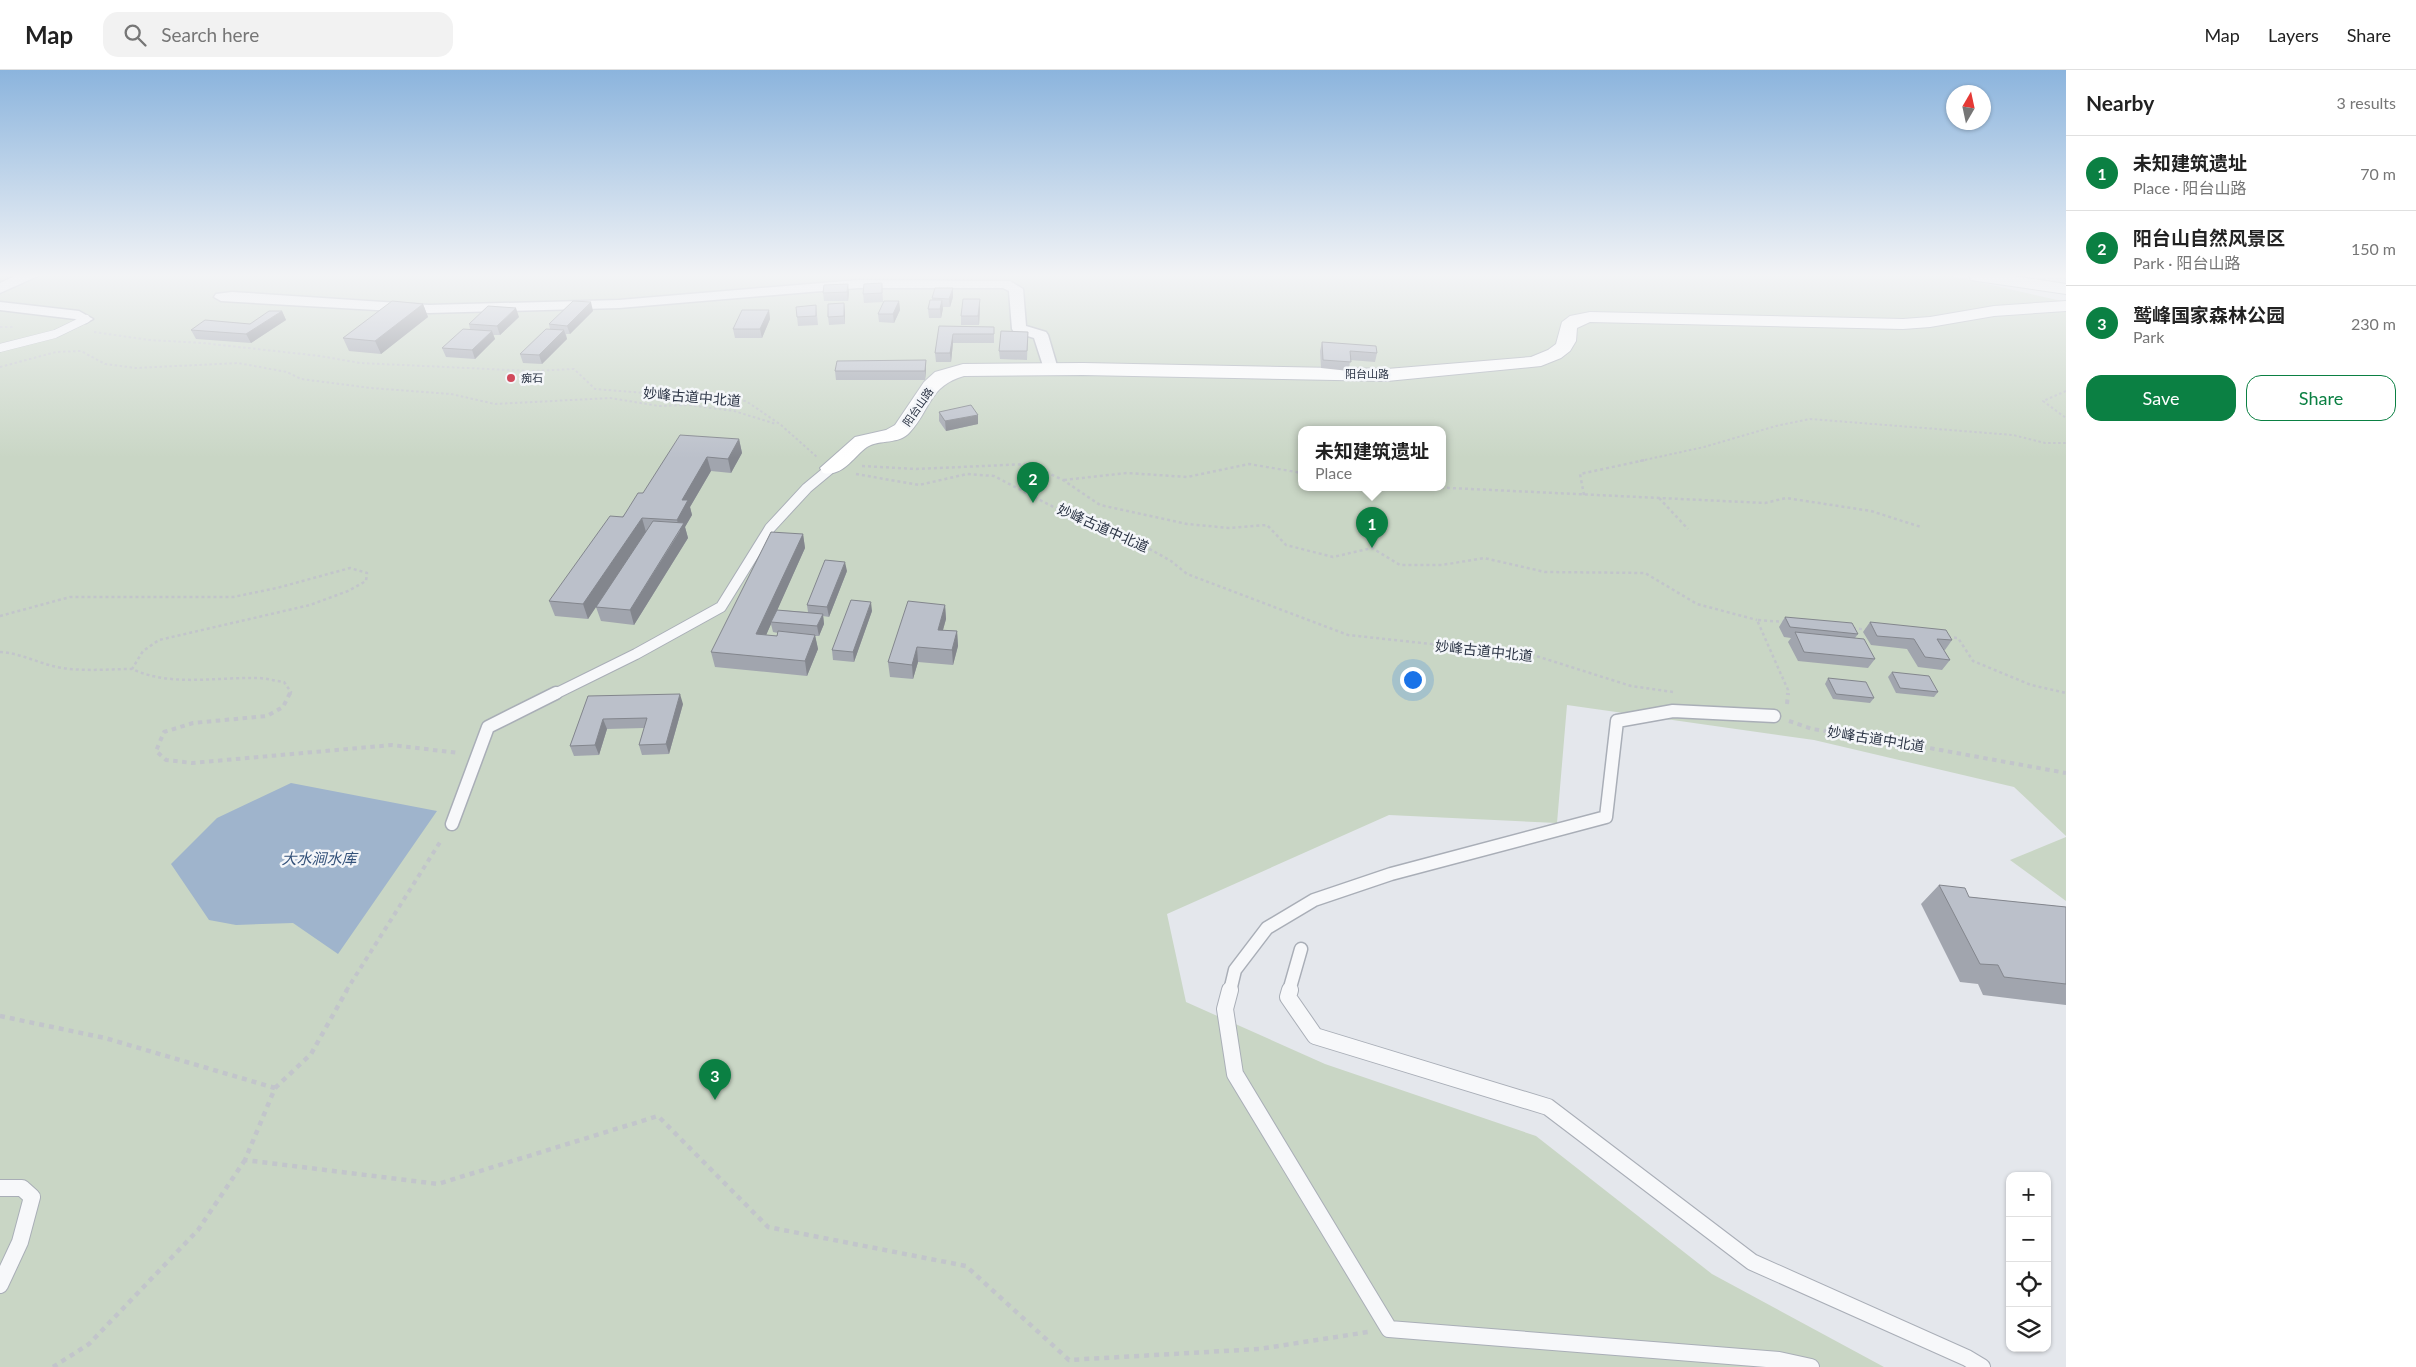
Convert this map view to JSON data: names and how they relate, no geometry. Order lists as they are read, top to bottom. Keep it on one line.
{"streets":{"street":["阳台山路"],"path":["妙峰古道中北道"]},"crossings":[["阳台山路","妙峰古道中北道"]],"water":["大水涧水库"],"places":["痴石"],"north":"top","page":{"header":"Map","search":"Search here","nav":["Map","Layers","Share"],"heading":["Nearby","3 results"],"list":[{"mark":"1","name":"未知建筑遗址","note":"Place · 阳台山路","value":"70 m"},{"mark":"2","name":"阳台山自然风景区","note":"Park · 阳台山路","value":"150 m"},{"mark":"3","name":"鹫峰国家森林公园","note":"Park","value":"230 m"}],"buttons":["Save","Share"],"popup":["未知建筑遗址","Place"],"pins":["2","1","3"],"map_buttons":["+","−"]}}
